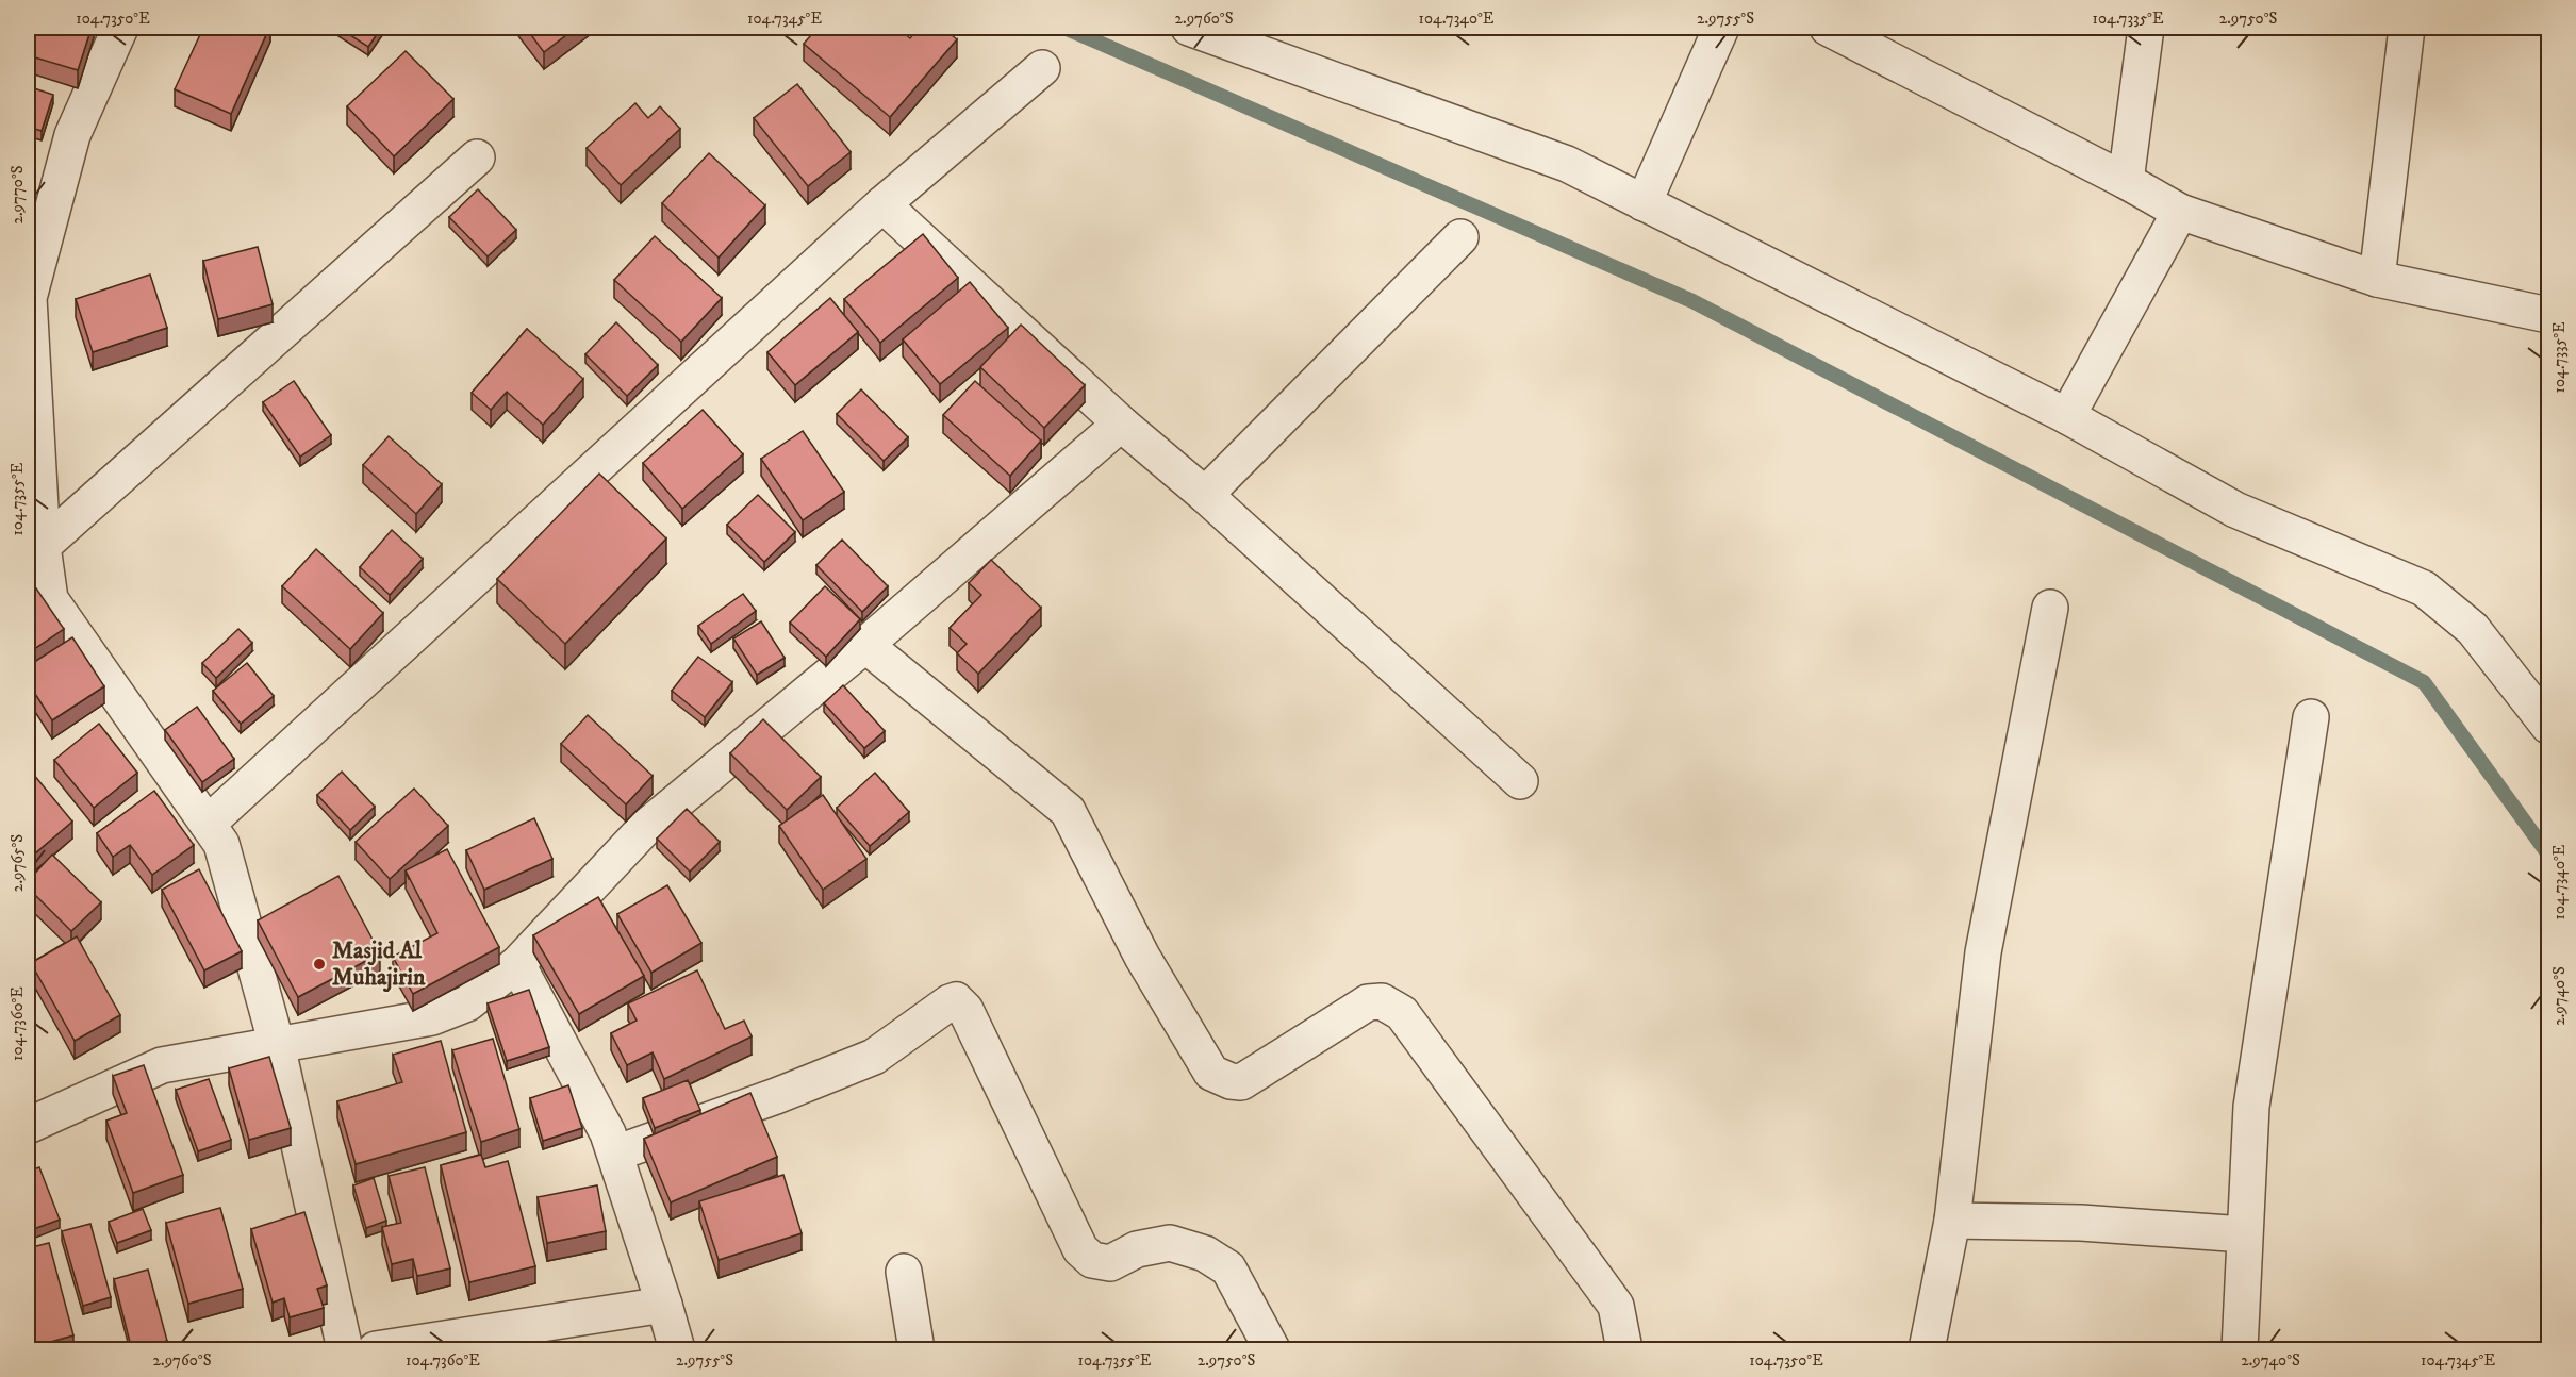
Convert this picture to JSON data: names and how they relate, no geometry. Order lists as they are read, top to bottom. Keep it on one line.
{"places":["Masjid Al Muhajirin"],"coordinates":["104.7350°E","104.7345°E","2.9760°S","104.7340°E","2.9755°S","104.7335°E","2.9750°S","2.9770°S","104.7355°E","2.9765°S","2.9740°S","104.7360°E"]}
